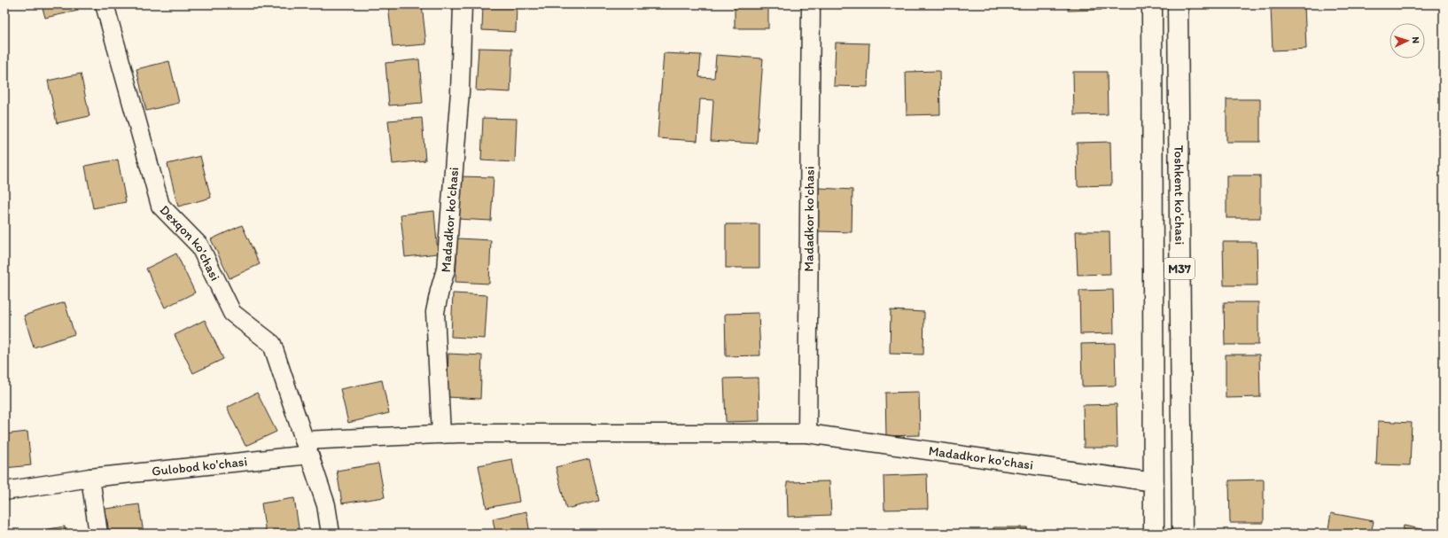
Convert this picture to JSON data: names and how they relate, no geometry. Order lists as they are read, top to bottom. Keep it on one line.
{"streets":{"highway":["Toshkent ko'chasi","M37"],"street":["Madadkor ko'chasi","Dexqon ko'chasi","Gulobod ko'chasi"]},"crossings":[["Toshkent ko'chasi","Madadkor ko'chasi"],["Madadkor ko'chasi","Dexqon ko'chasi"],["Madadkor ko'chasi","Gulobod ko'chasi"],["Dexqon ko'chasi","Gulobod ko'chasi"]],"north":"right"}
